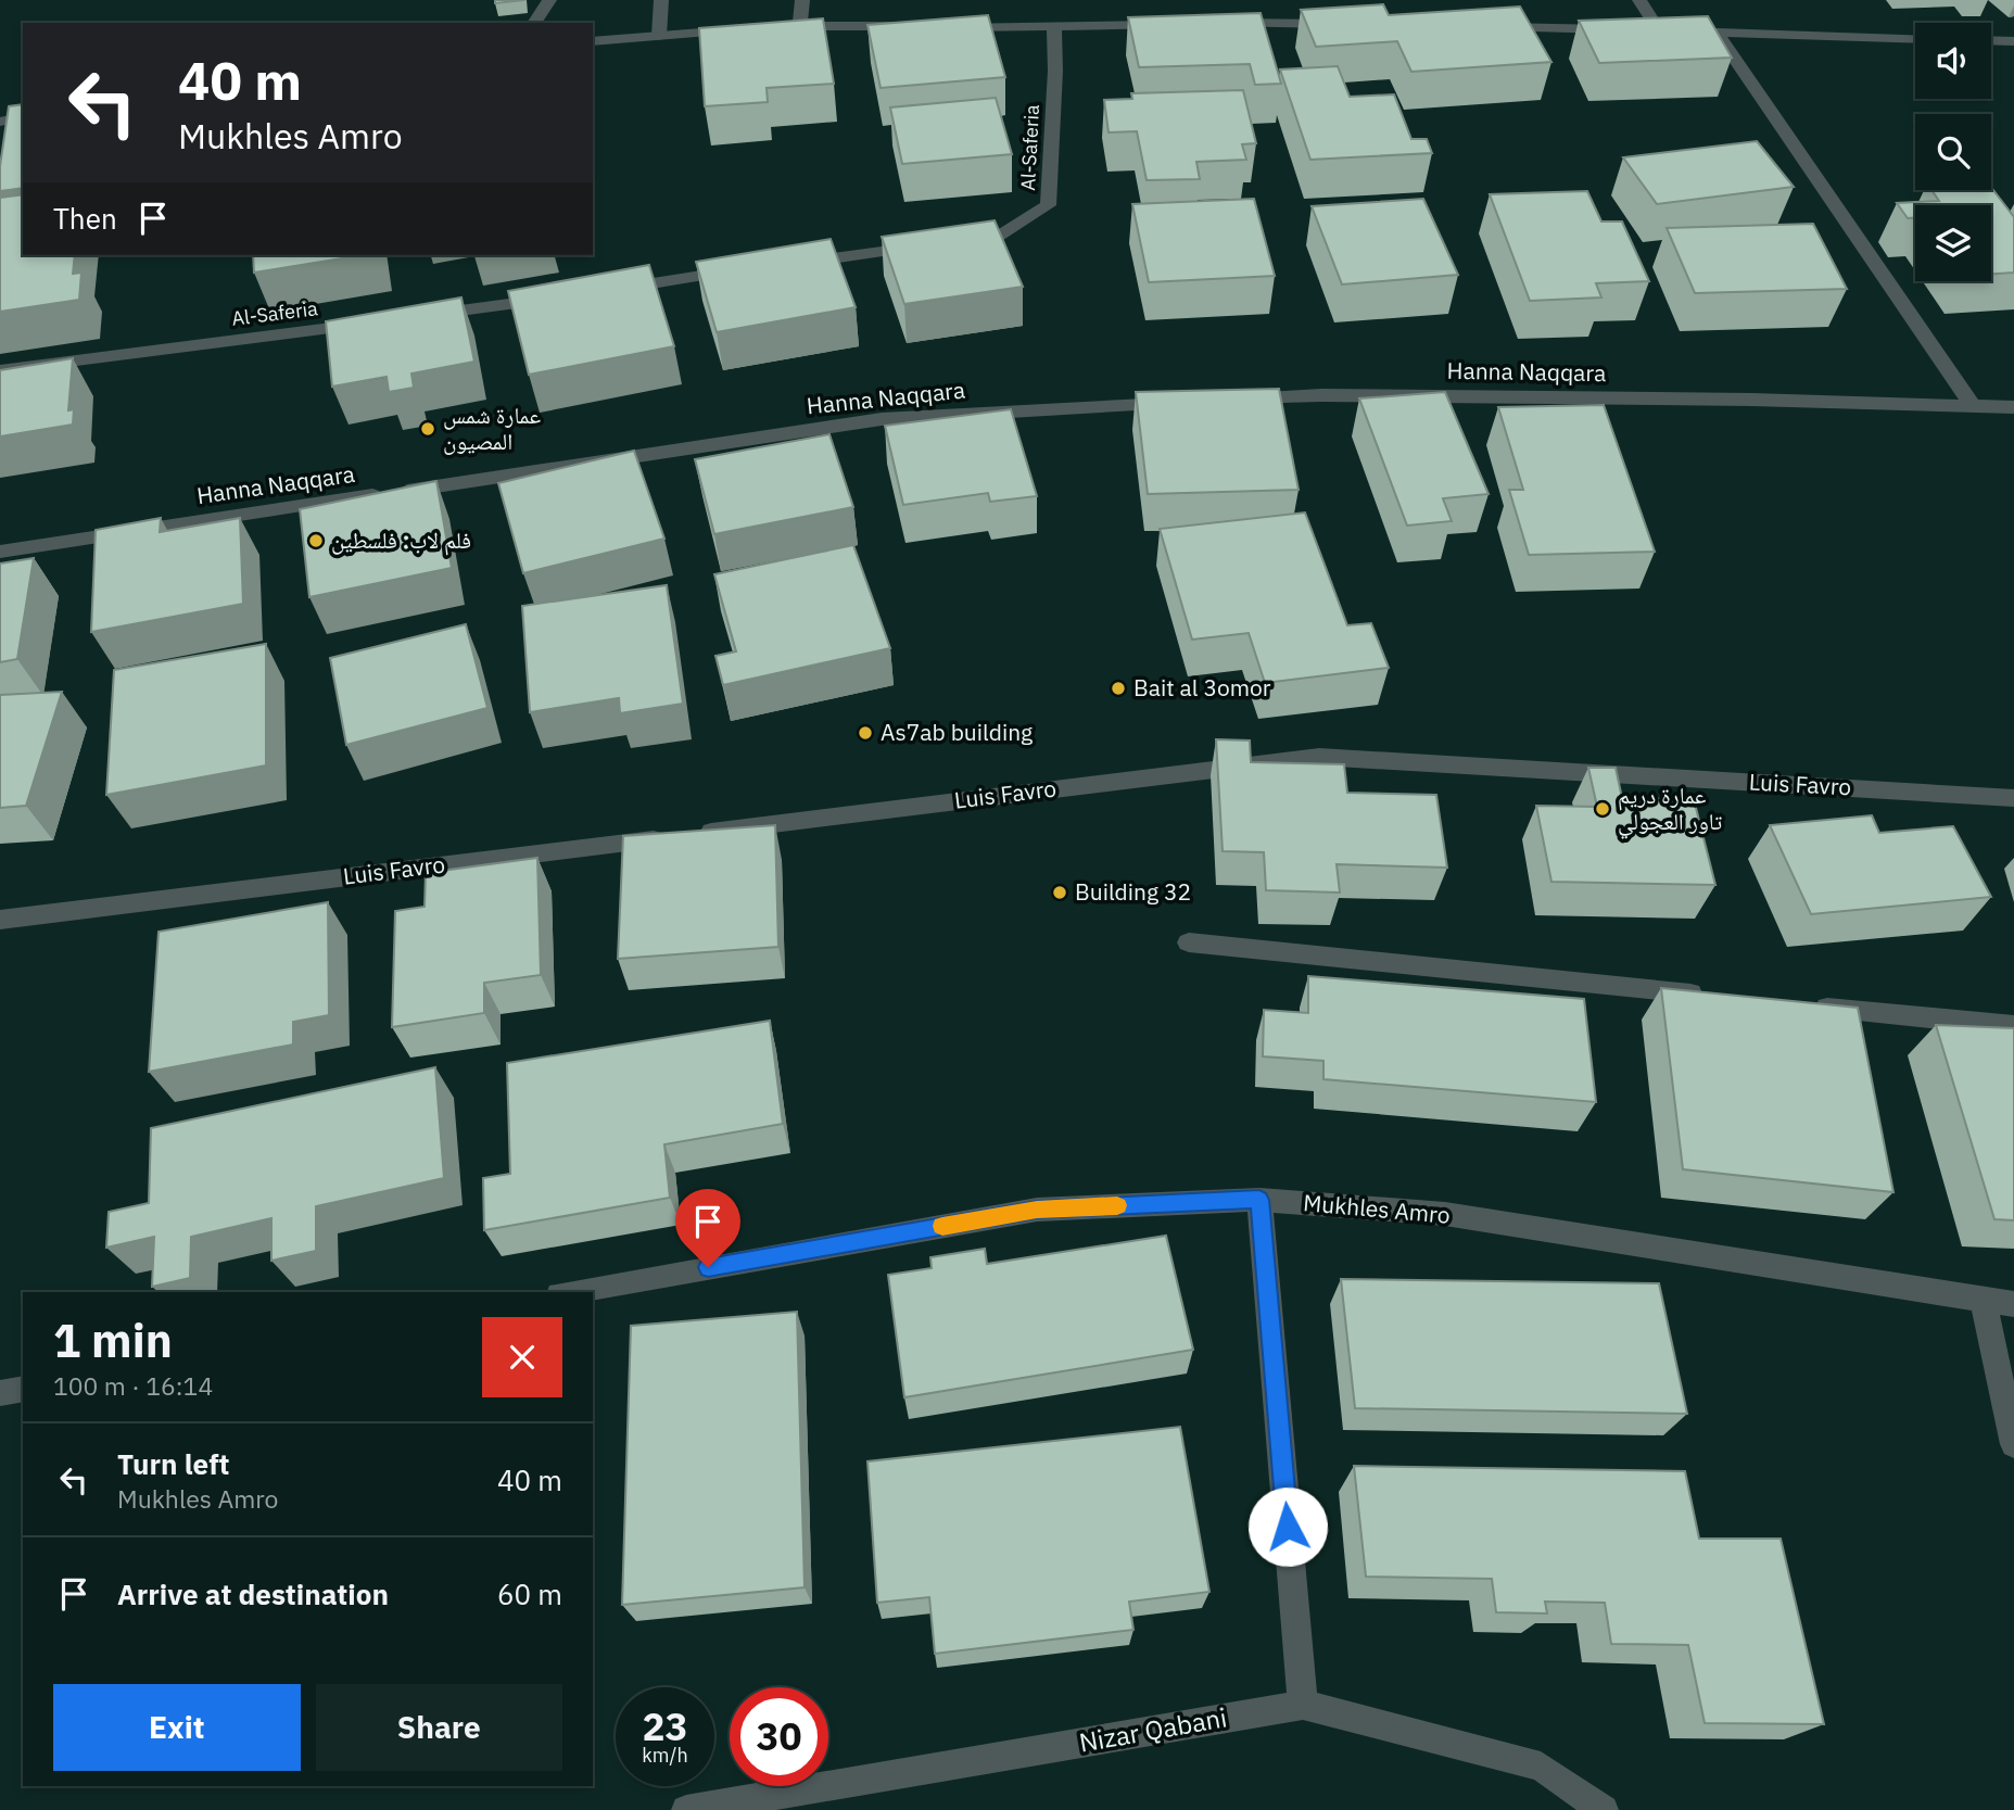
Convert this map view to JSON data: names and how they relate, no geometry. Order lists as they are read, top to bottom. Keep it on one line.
{"streets":{"street":["Al-Saferia","Hanna Naqqara","Luis Favro","Mukhles Amro","Nizar Qabani"]},"places":["عمارة شمس المصيون","فلم لاب: فلسطين","Bait al 3omor","As7ab building","عمارة دريم تاور العجولي","Building 32"],"page":{"turn":["40 m","Mukhles Amro"],"then":"Then","heading":["1 min","100 m · 16:14"],"list":[{"name":"Turn left","note":"Mukhles Amro","value":"40 m"},{"name":"Arrive at destination","value":"60 m"}],"buttons":["Exit","Share"],"speed":"23 km/h","limit":"30"}}
